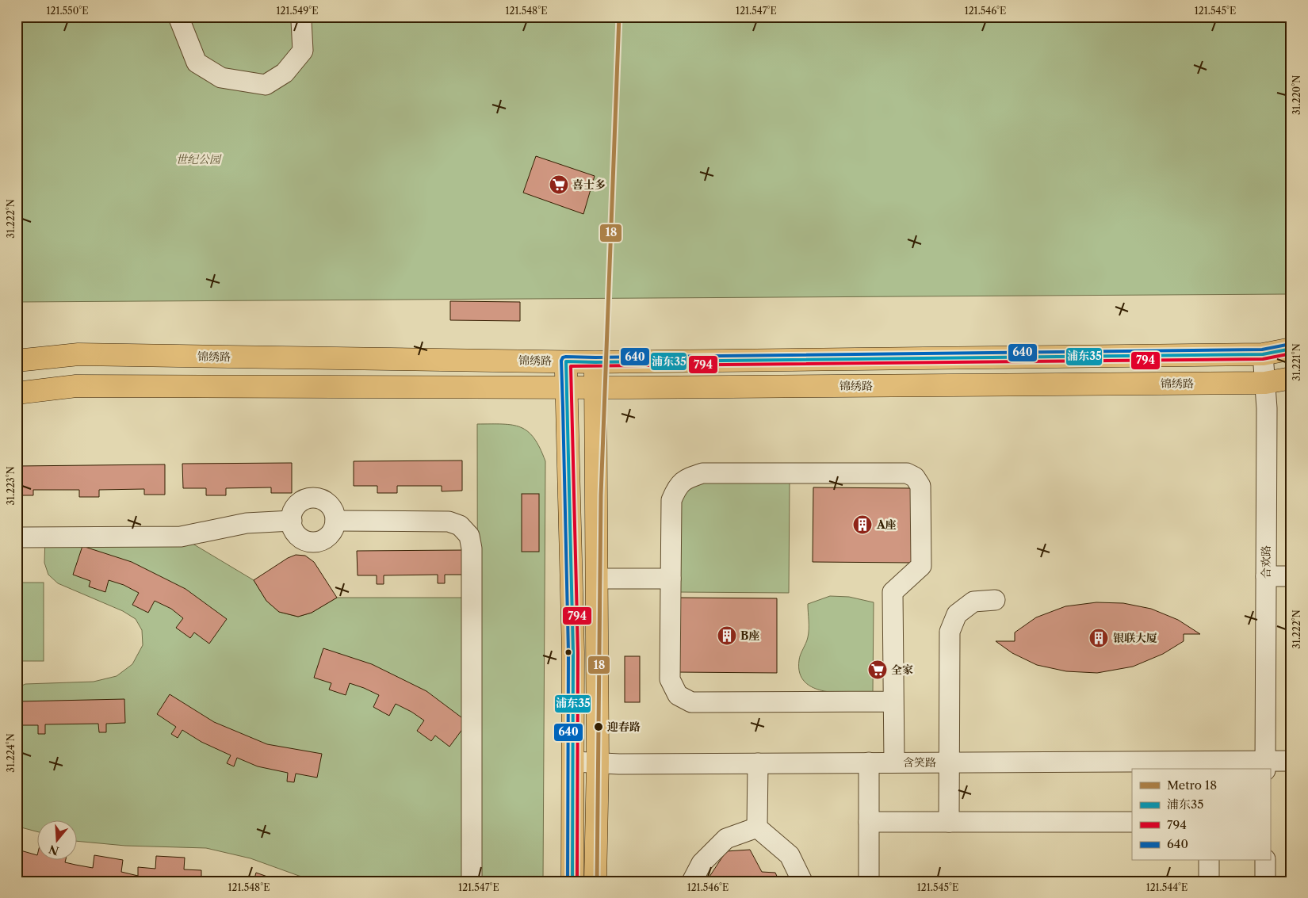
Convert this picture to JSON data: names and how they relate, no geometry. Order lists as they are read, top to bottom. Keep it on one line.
{"streets":{"main road":["锦绣路"],"street":["合欢路","含笑路"]},"crossings":[["锦绣路","合欢路"],["合欢路","含笑路"]],"parks":["世纪公园"],"places":{"supermarket":["喜士多","全家"],"building":["A座","B座","银联大厦"],"other":["迎春路"]},"lines":["metro line 18","transit line 640","transit line 浦东35","transit line 794"],"legend":["Metro 18","浦东35","794","640"],"north":"bottom","coordinates":["121.550°E","121.549°E","121.548°E","121.547°E","121.546°E","121.545°E","31.220°N","31.222°N","31.221°N","31.223°N","31.224°N","121.544°E"]}
